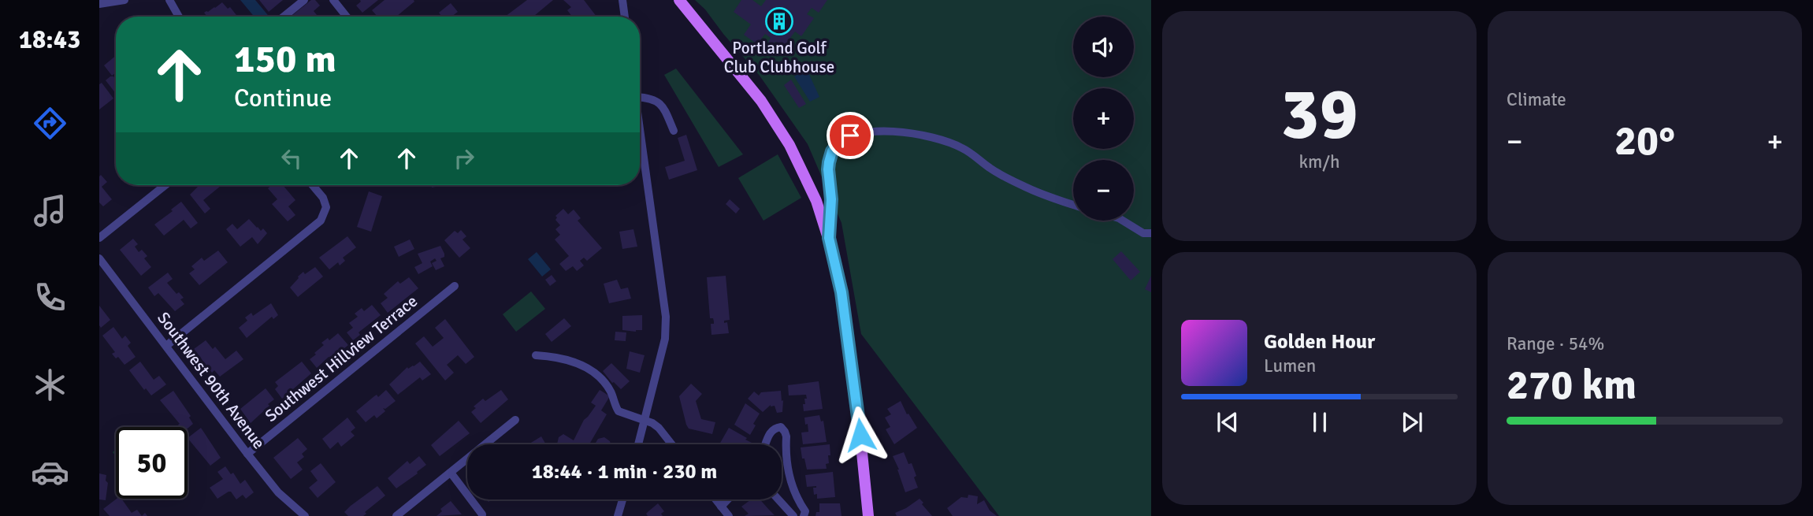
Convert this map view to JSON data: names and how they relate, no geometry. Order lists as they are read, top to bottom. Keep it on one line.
{"streets":{"street":["Southwest Hillview Terrace","Southwest 90th Avenue"]},"crossings":[["Southwest Hillview Terrace","Southwest 90th Avenue"]],"places":{"building":["Portland Golf Club Clubhouse"]},"page":{"tabs":"18:43","tile":[["39","km/h"],"Climate",["Range · 54%","270 km"]],"map_buttons":["+","−"],"turn":["150 m","Continue"],"heat":["−","20°","+"],"song":["Golden Hour","Lumen"],"limit":"50","trip":"18:44 · 1 min · 230 m"}}
